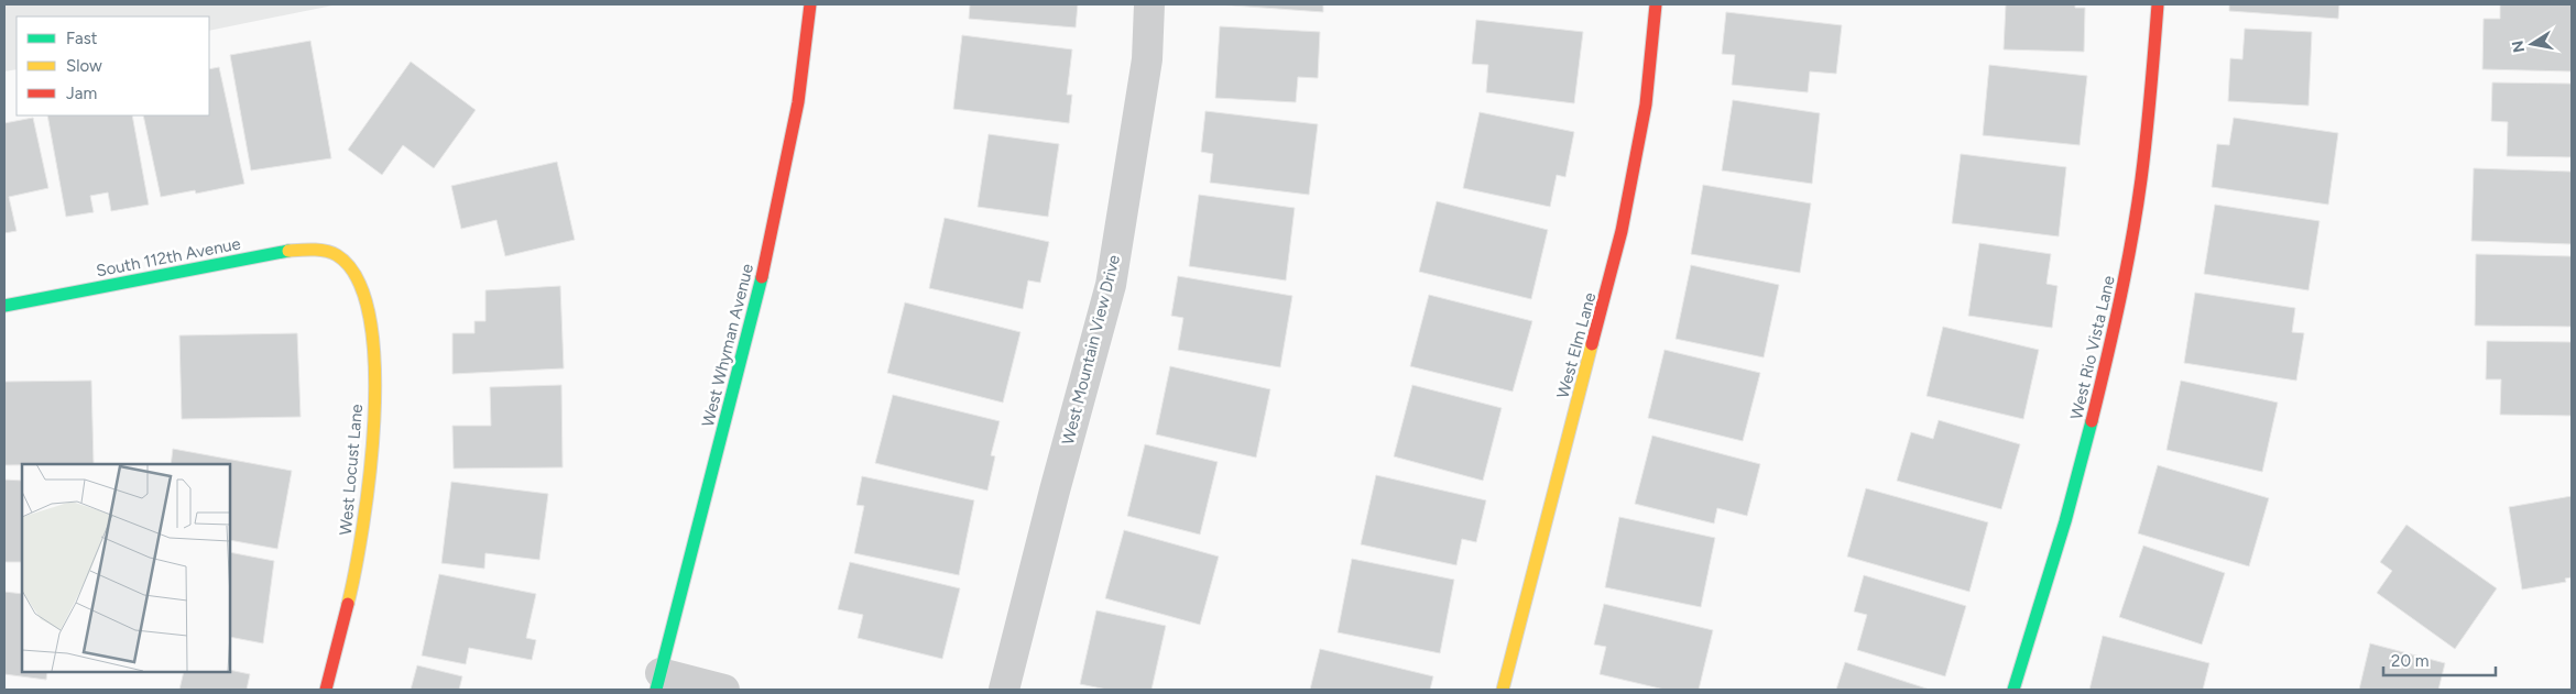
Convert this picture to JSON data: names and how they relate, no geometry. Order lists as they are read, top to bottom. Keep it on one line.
{"streets":{"street":["South 112th Avenue","West Whyman Avenue","West Elm Lane","West Rio Vista Lane","West Mountain View Drive","West Locust Lane"]},"crossings":[["South 112th Avenue","West Locust Lane"]],"legend":["Fast","Slow","Jam"],"scale_bar":"20 m","north":"left"}
